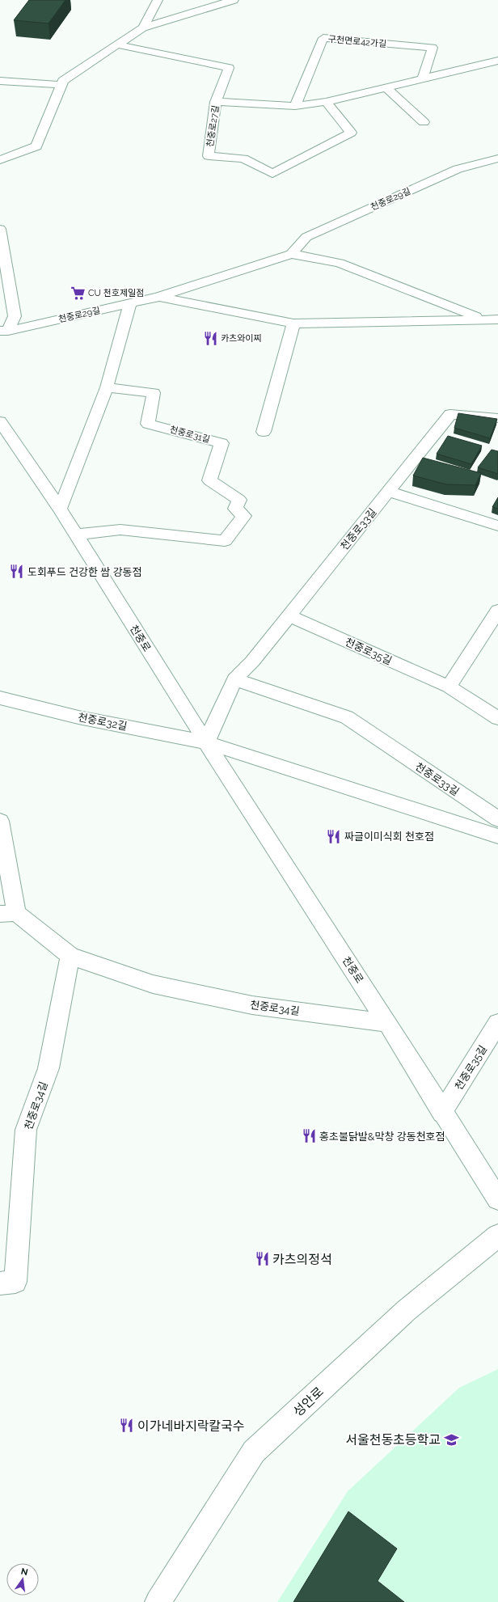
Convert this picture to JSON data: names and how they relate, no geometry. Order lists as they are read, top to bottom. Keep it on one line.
{"streets":{"street":["구천면로42가길","천중로27길","천중로29길","천중로31길","천중로33길","천중로","천중로35길","천중로32길","천중로34길","성안로"]},"crossings":[["천중로31길","천중로"],["천중로33길","천중로"],["천중로33길","천중로35길"],["천중로33길","천중로32길"],["천중로","천중로35길"],["천중로","천중로32길"],["천중로","천중로34길"]],"places":{"supermarket":["CU 천호제일점"],"restaurant":["카츠와이찌","도회푸드 건강한 쌈 강동점","짜글이미식회 천호점","홍초불닭발&막창 강동천호점","카츠의정석","이가네바지락칼국수"],"school or university":["서울천동초등학교"]},"north":"top"}
